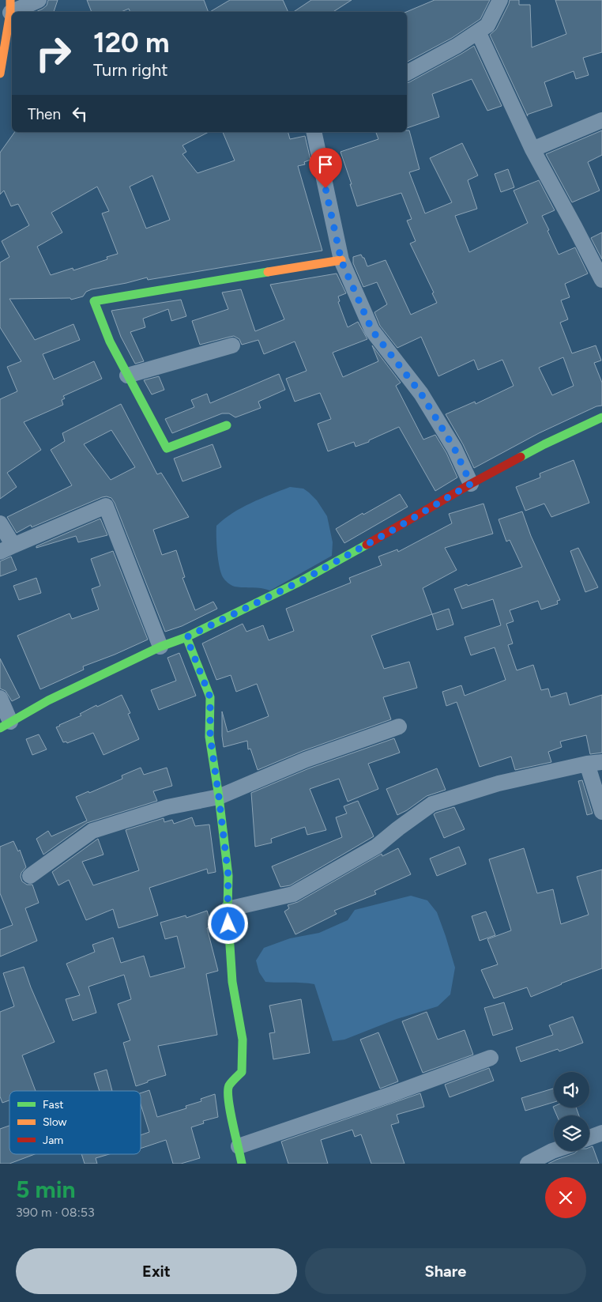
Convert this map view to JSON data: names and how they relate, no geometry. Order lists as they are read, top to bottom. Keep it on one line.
{"legend":["Fast","Slow","Jam"],"page":{"turn":["120 m","Turn right"],"then":"Then","heading":["5 min","390 m · 08:53"],"buttons":["Exit","Share"]}}
